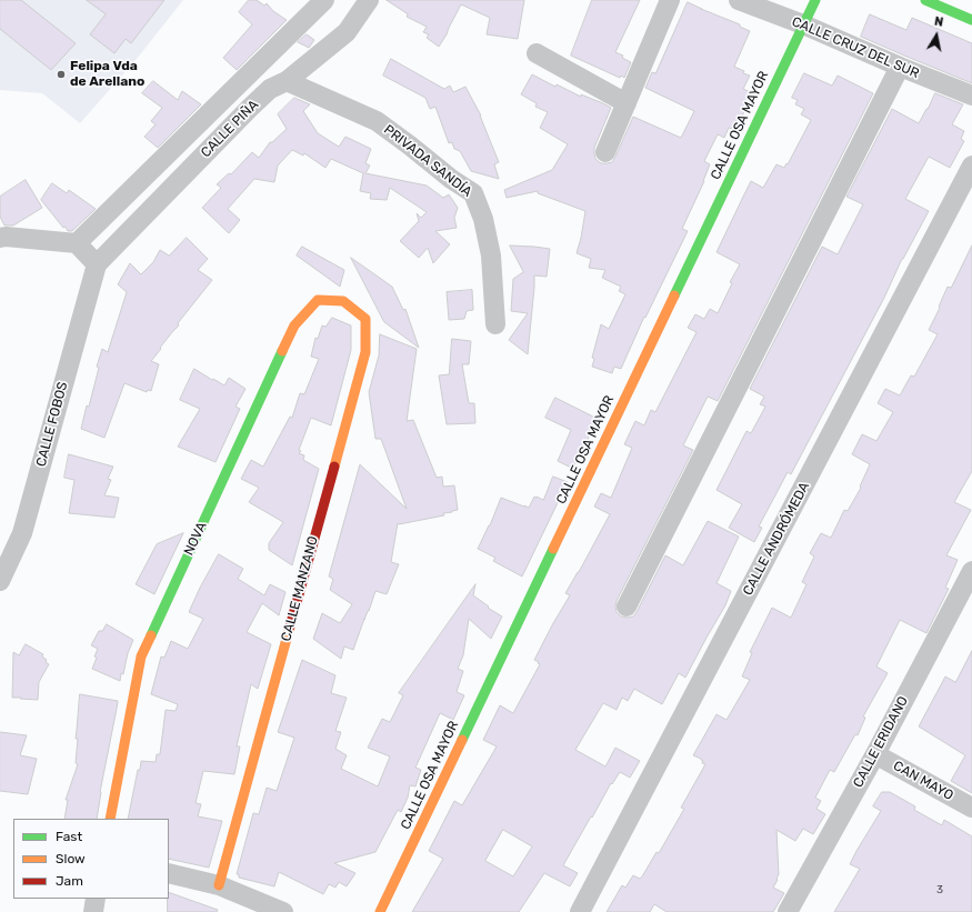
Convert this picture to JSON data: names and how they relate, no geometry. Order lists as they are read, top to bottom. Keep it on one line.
{"streets":{"street":["CALLE CRUZ DEL SUR","CALLE OSA MAYOR","CALLE PIÑA","PRIVADA SANDÍA","CALLE FOBOS","NOVA","CALLE ANDRÓMEDA","CALLE MANZANO","CALLE ERIDANO","CAN MAYO"]},"crossings":[["CALLE CRUZ DEL SUR","CALLE OSA MAYOR"],["CALLE PIÑA","PRIVADA SANDÍA"],["CALLE PIÑA","CALLE FOBOS"],["NOVA","CALLE MANZANO"],["CALLE ERIDANO","CAN MAYO"]],"places":["Felipa Vda de Arellano"],"house_numbers":["3"],"legend":["Fast","Slow","Jam"],"north":"top"}
